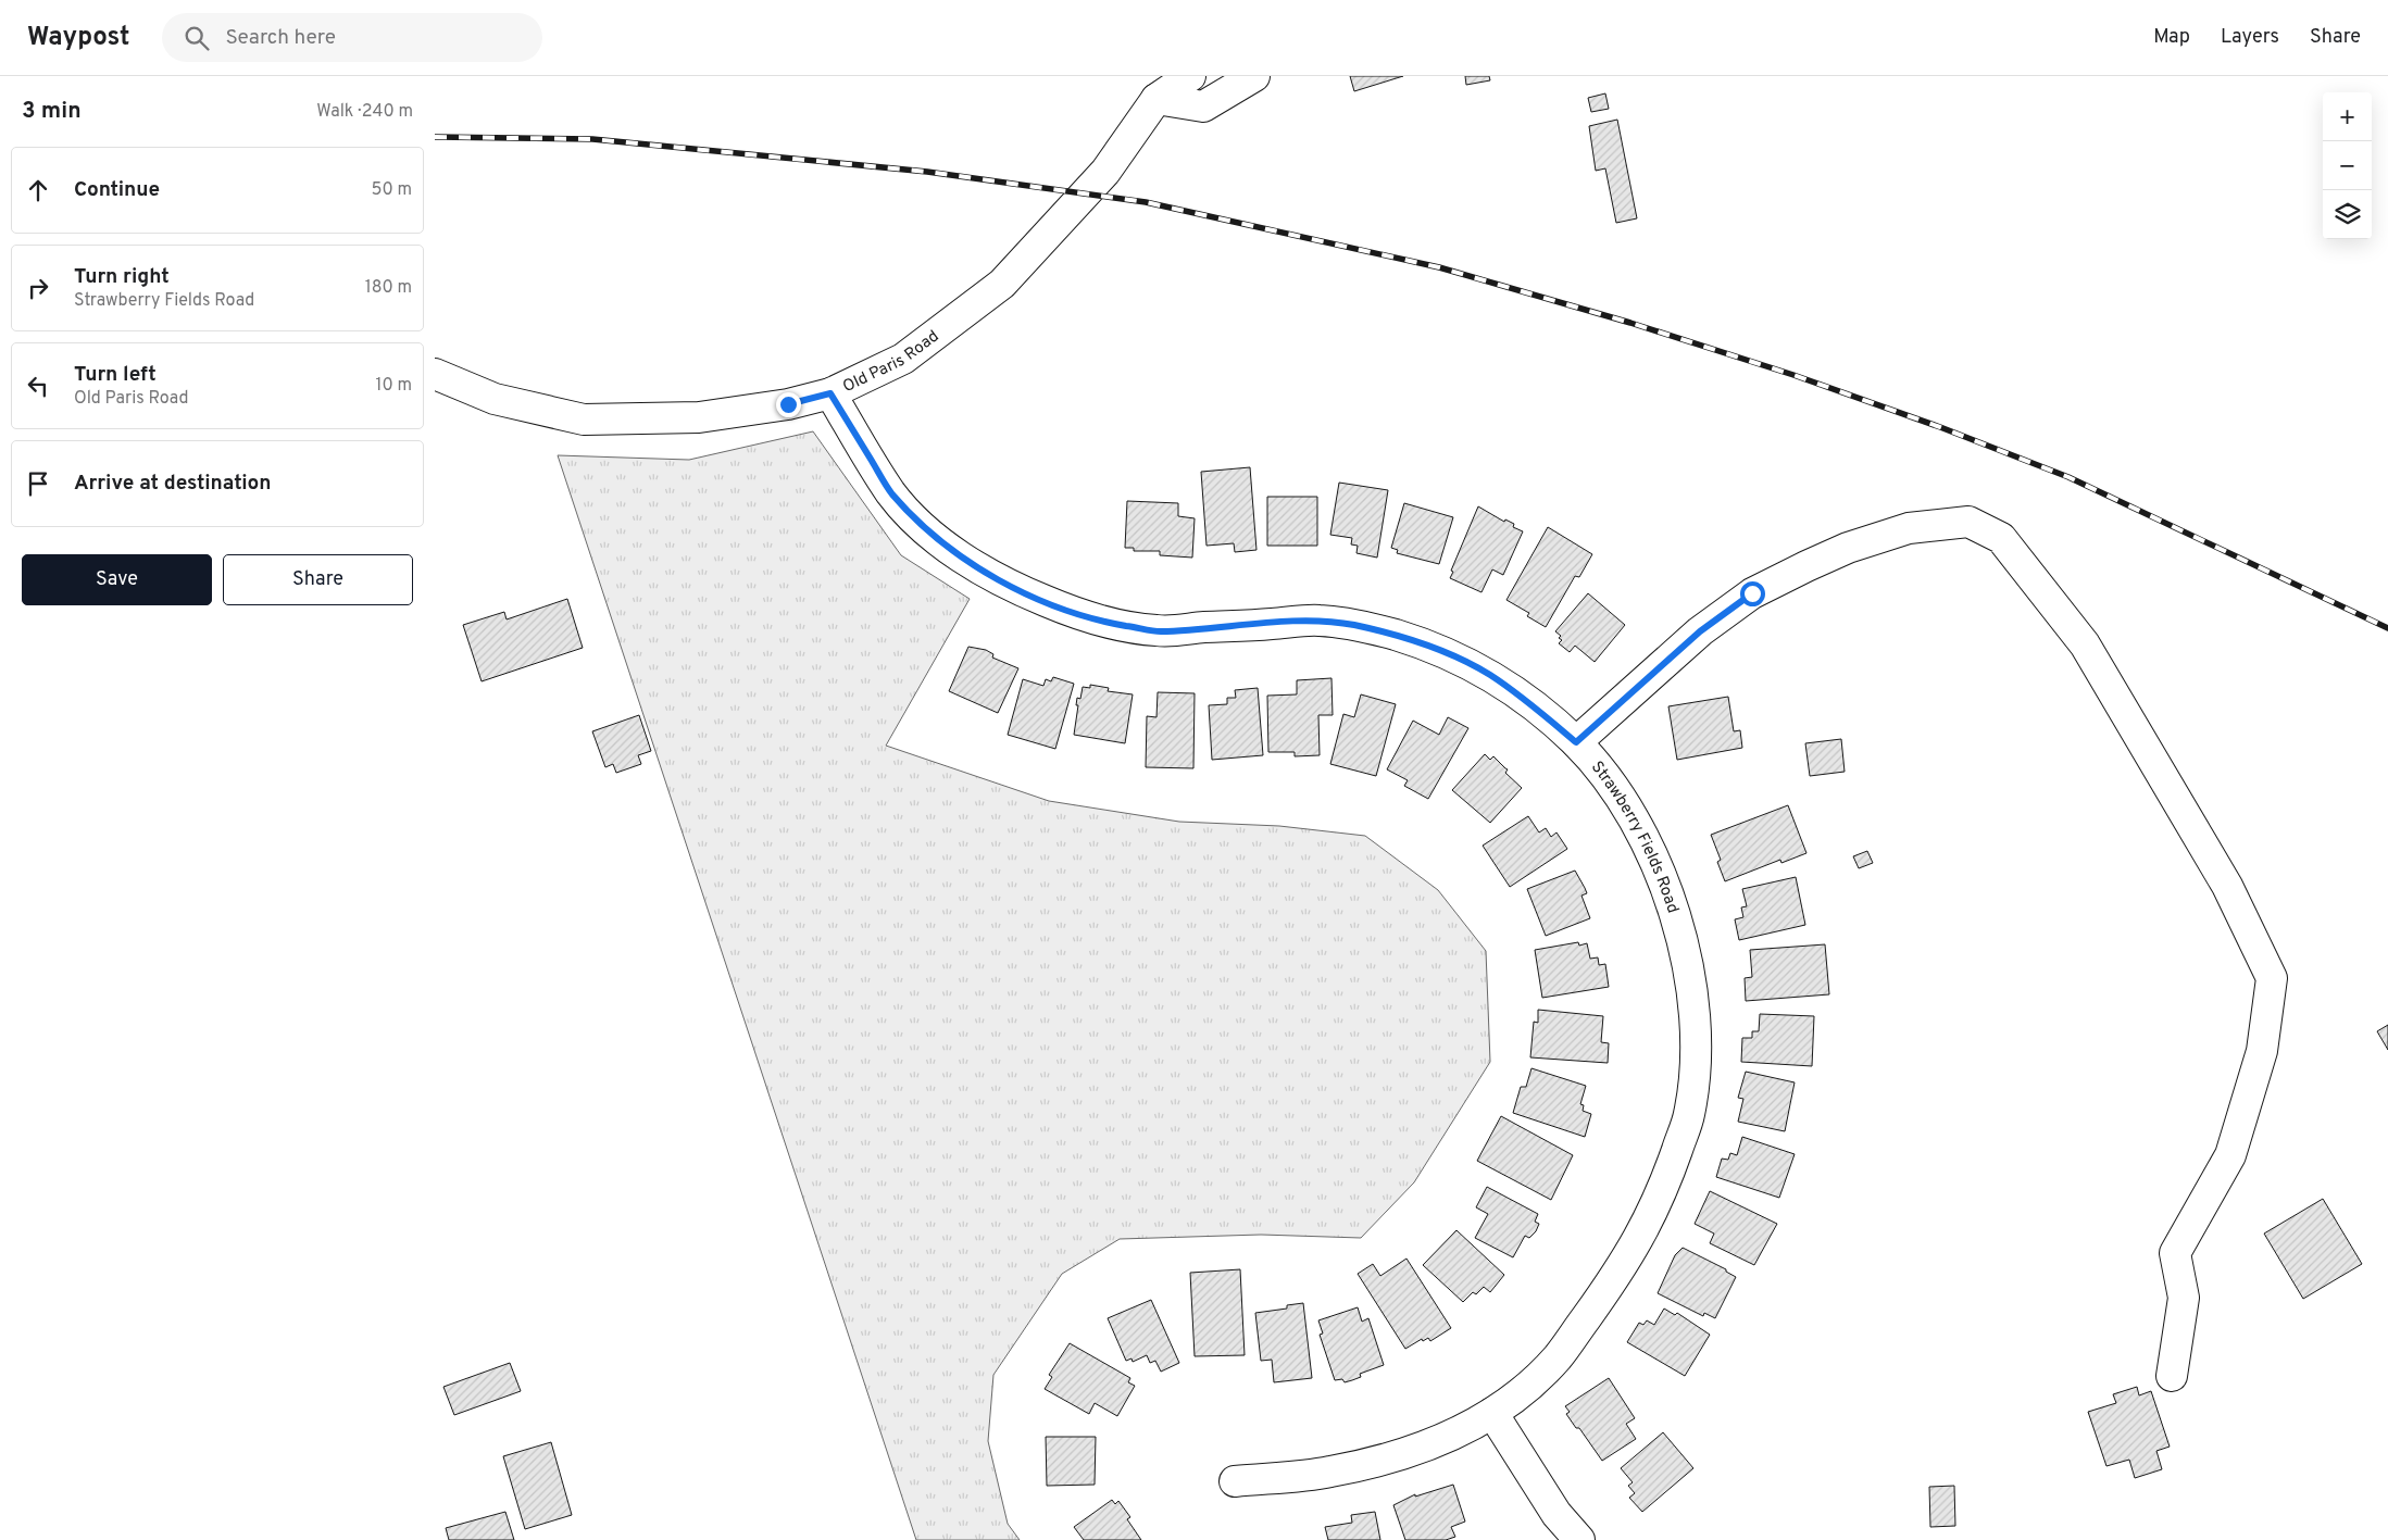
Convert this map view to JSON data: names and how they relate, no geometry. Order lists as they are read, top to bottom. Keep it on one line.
{"streets":{"street":["Old Paris Road","Strawberry Fields Road"]},"crossings":[["Old Paris Road","Strawberry Fields Road"]],"page":{"header":"Waypost","search":"Search here","nav":["Map","Layers","Share"],"heading":["3 min","Walk · 240 m"],"map_buttons":["+","−"],"list":[["Continue","50 m"],["Turn right","Strawberry Fields Road","180 m"],["Turn left","Old Paris Road","10 m"],"Arrive at destination"],"buttons":["Save","Share"]}}
